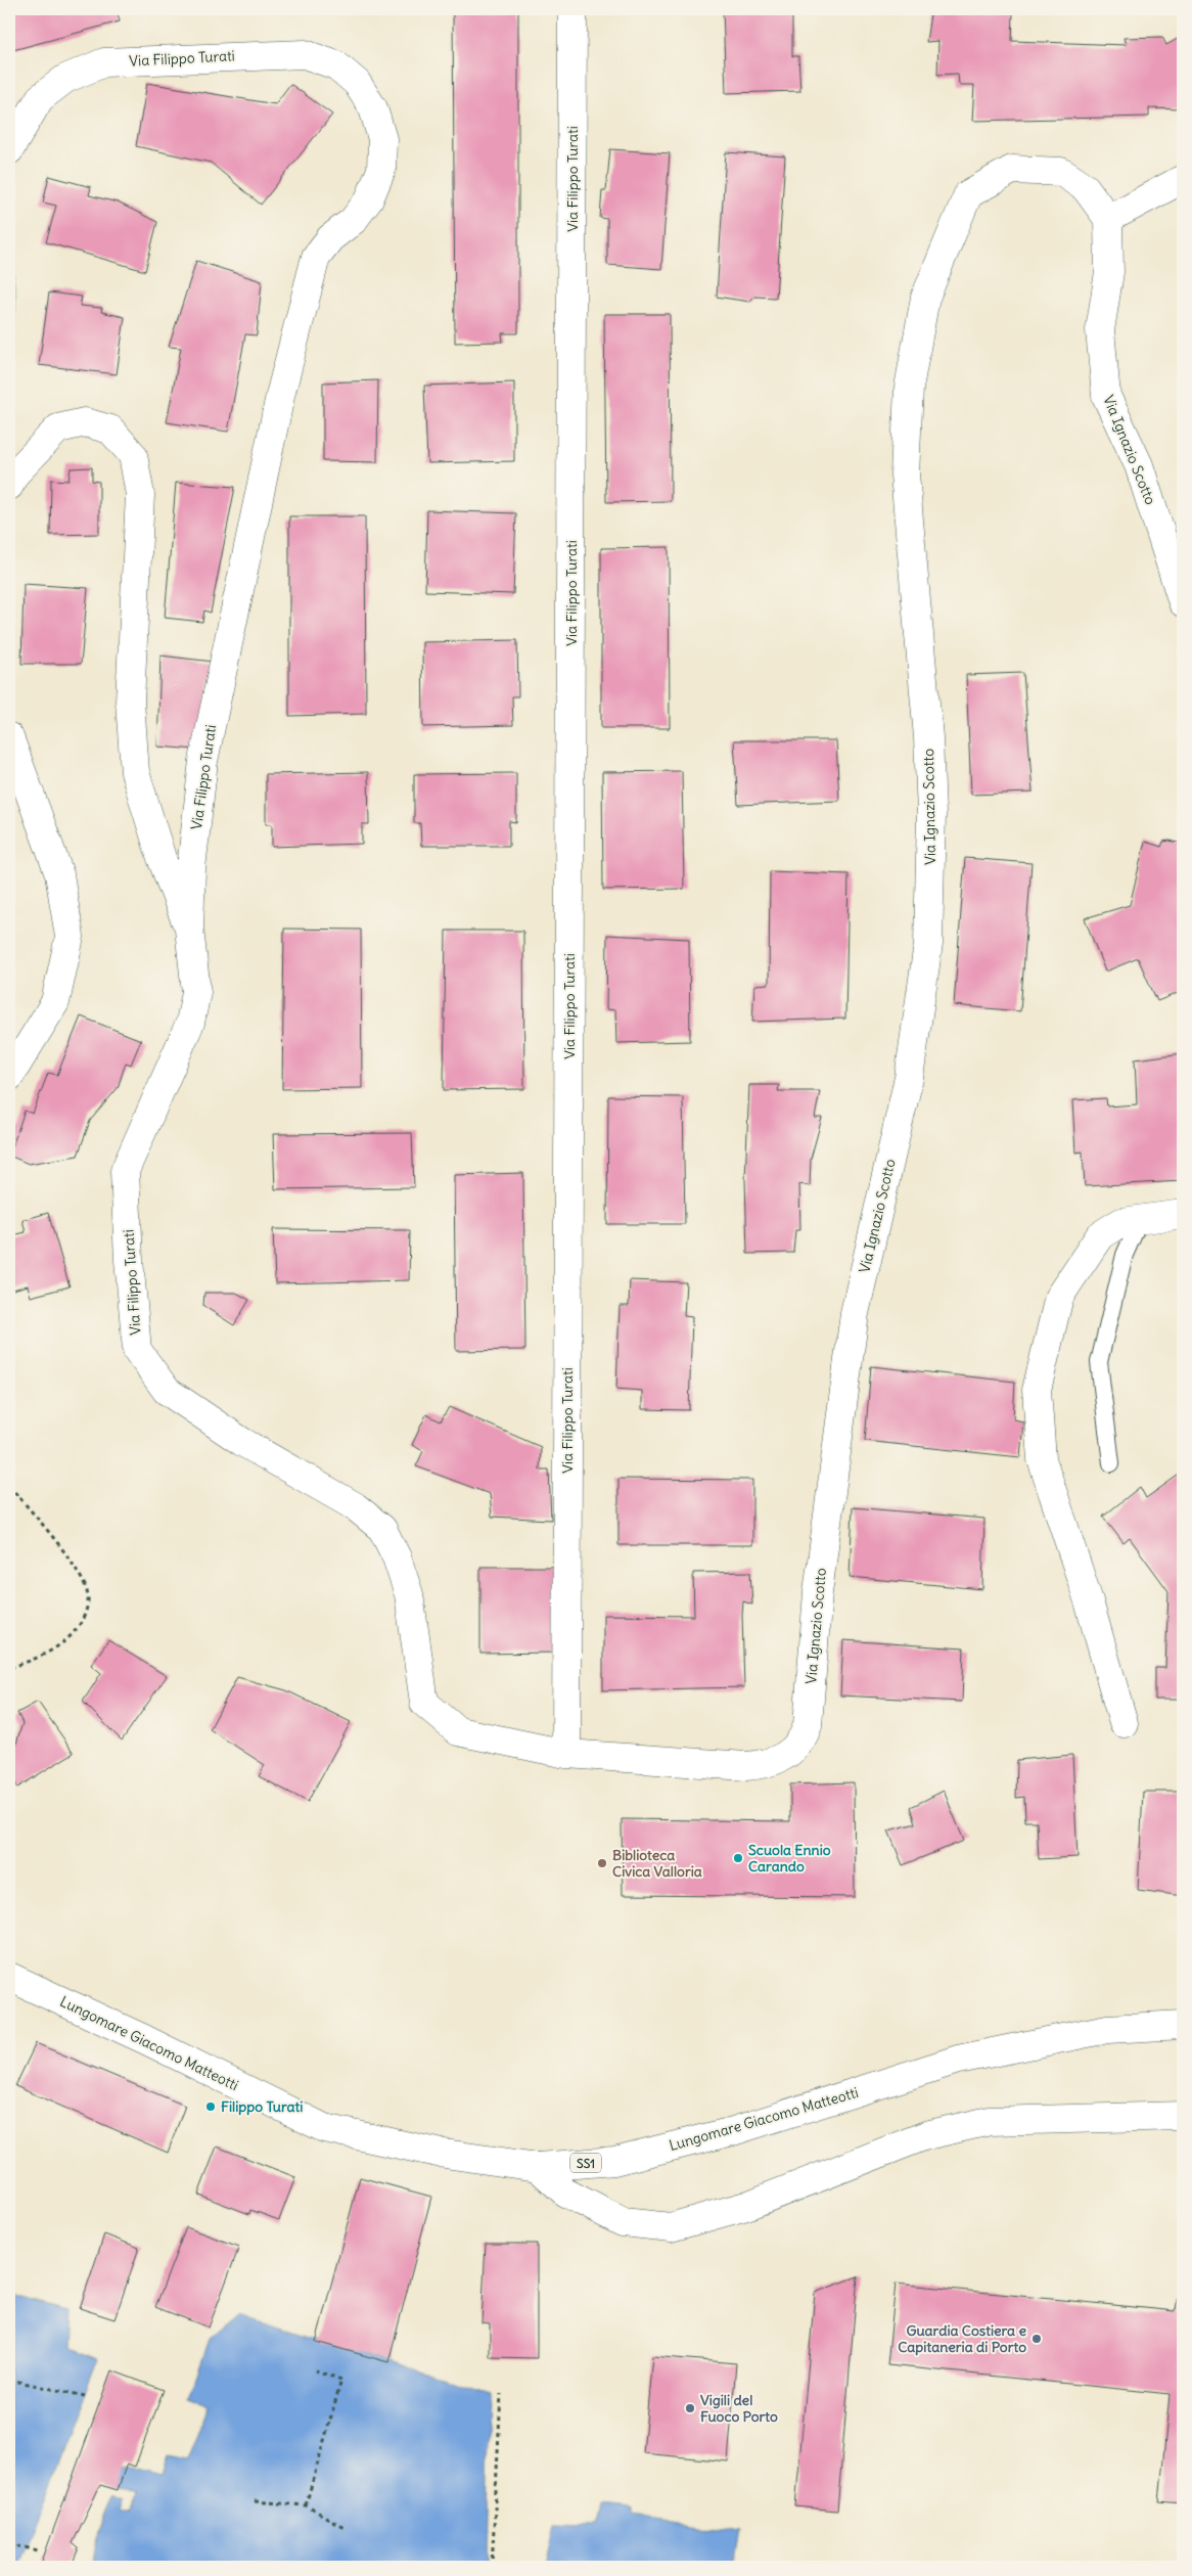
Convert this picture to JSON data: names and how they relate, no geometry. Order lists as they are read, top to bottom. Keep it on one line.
{"streets":{"street":["Via Filippo Turati","Via Ignazio Scotto","Lungomare Giacomo Matteotti","SS1"]},"crossings":[["Via Filippo Turati","Via Ignazio Scotto"]],"places":["Scuola Ennio Carando","Biblioteca Civica Valloria","Filippo Turati","Guardia Costiera e Capitaneria di Porto","Vigili del Fuoco Porto"]}
